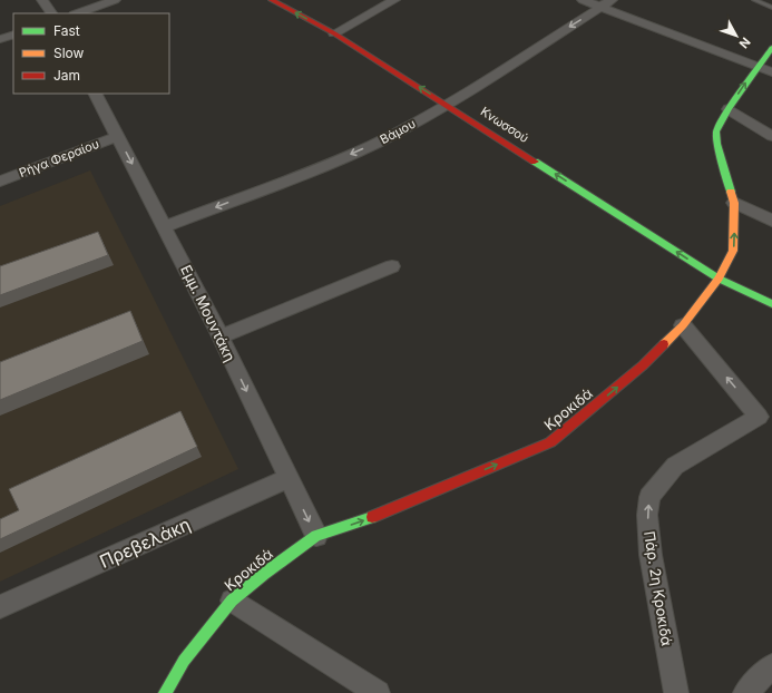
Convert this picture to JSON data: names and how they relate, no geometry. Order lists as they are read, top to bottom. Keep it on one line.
{"streets":{"street":["Κνωσσού","Βάμου","Ρήγα Φεραίου","Εμμ. Μουντάκη","Κροκιδά","Πρεβελάκη","Πάρ. 2η Κροκιδά"]},"crossings":[["Κνωσσού","Βάμου"],["Κνωσσού","Κροκιδά"],["Βάμου","Εμμ. Μουντάκη"],["Ρήγα Φεραίου","Εμμ. Μουντάκη"],["Εμμ. Μουντάκη","Κροκιδά"],["Εμμ. Μουντάκη","Πρεβελάκη"],["Κροκιδά","Πάρ. 2η Κροκιδά"]],"one_way":["Κνωσσού","Εμμ. Μουντάκη","Κροκιδά","Πάρ. 2η Κροκιδά"],"legend":["Fast","Slow","Jam"],"north":"bottom right"}
